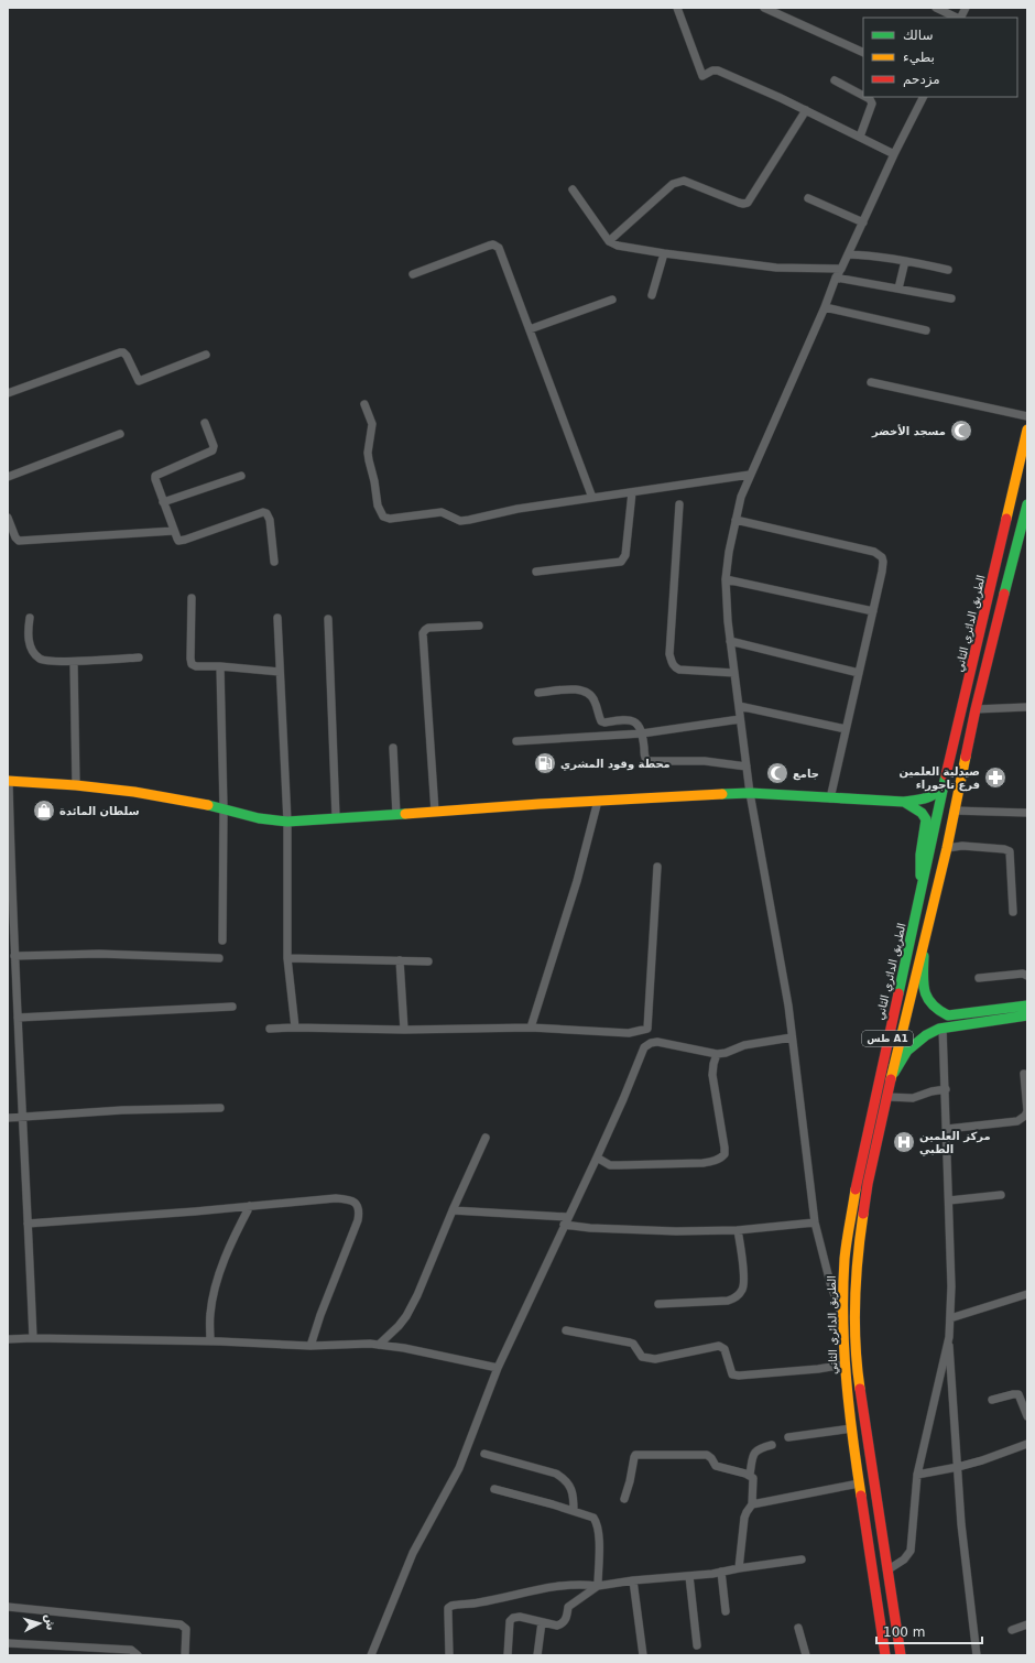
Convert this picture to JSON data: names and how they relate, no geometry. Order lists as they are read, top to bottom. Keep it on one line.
{"streets":{"main road":["الطريق الدائري الثاني","طس A1"]},"places":{"mosque":["مسجد الأخضر","جامع"],"fuel station":["محطة وقود المشري"],"pharmacy":["صيدلية العلمين فرع تاجوراء"],"shop":["سلطان المائدة"],"hospital":["مركز العلمين الطبي"]},"legend":["سالك","بطيء","مزدحم"],"scale_bar":"100 m","north":"right"}
